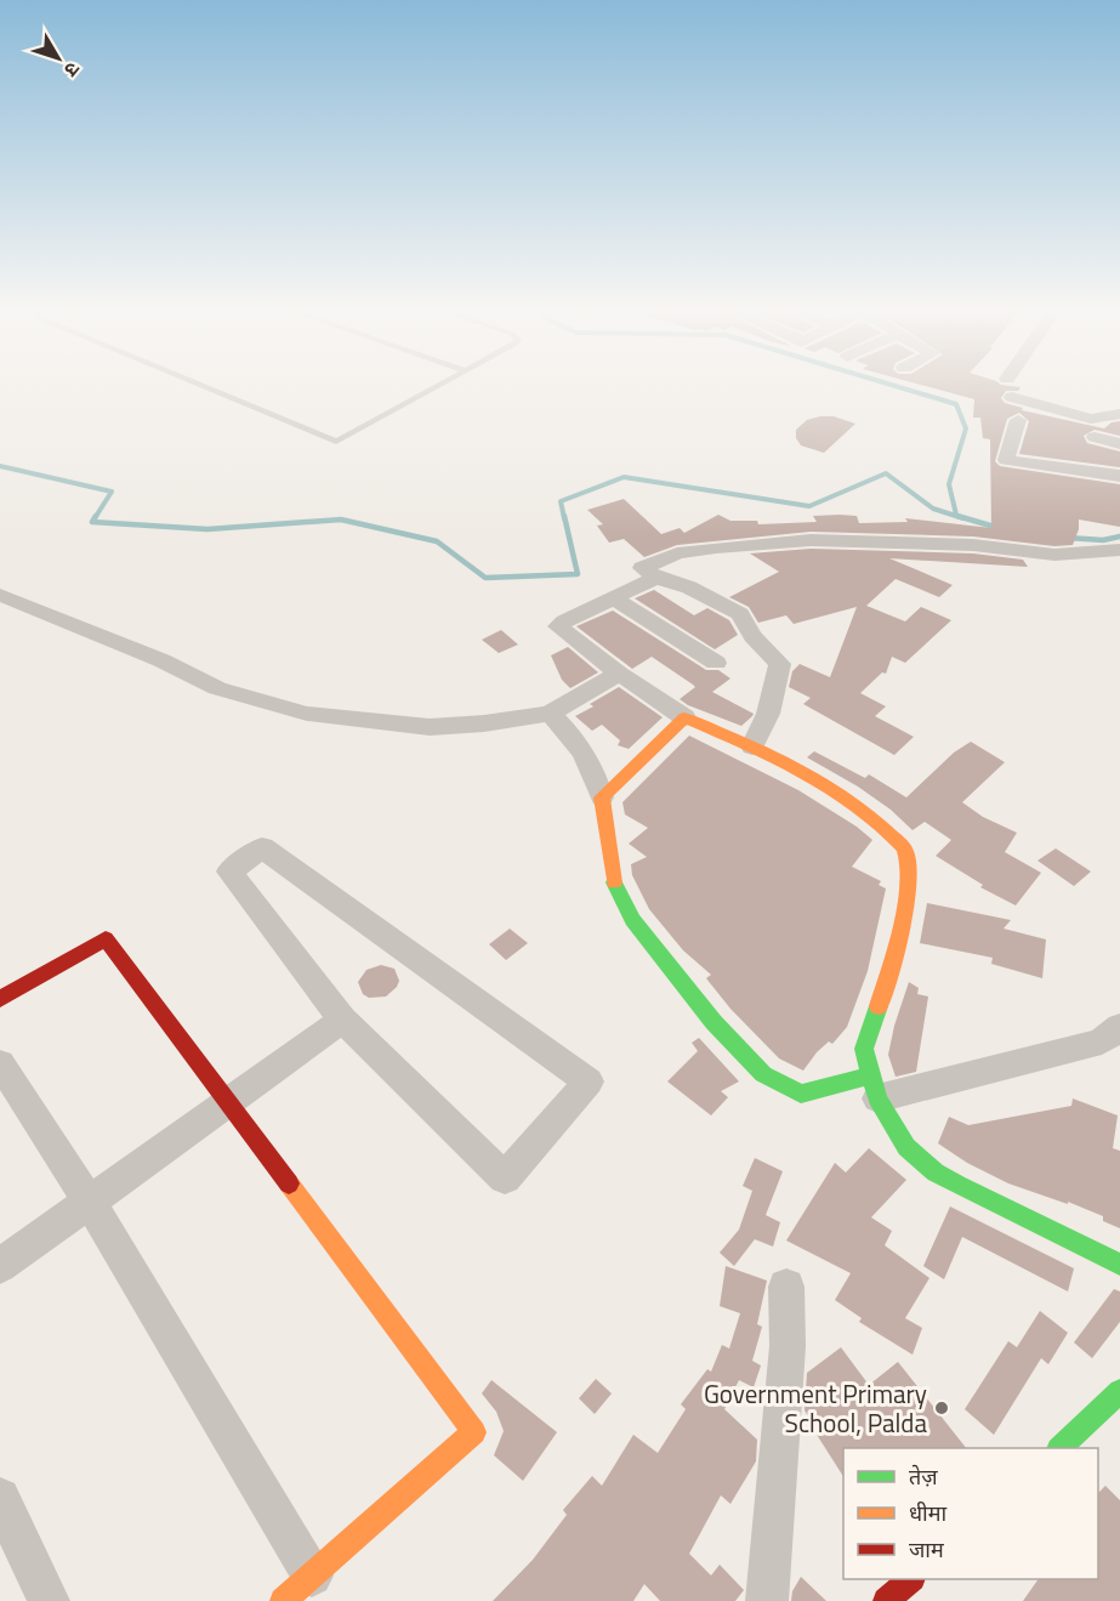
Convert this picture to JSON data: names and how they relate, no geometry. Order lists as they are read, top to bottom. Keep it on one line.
{"places":["Government Primary School, Palda"],"legend":["तेज़","धीमा","जाम"],"north":"bottom right"}
